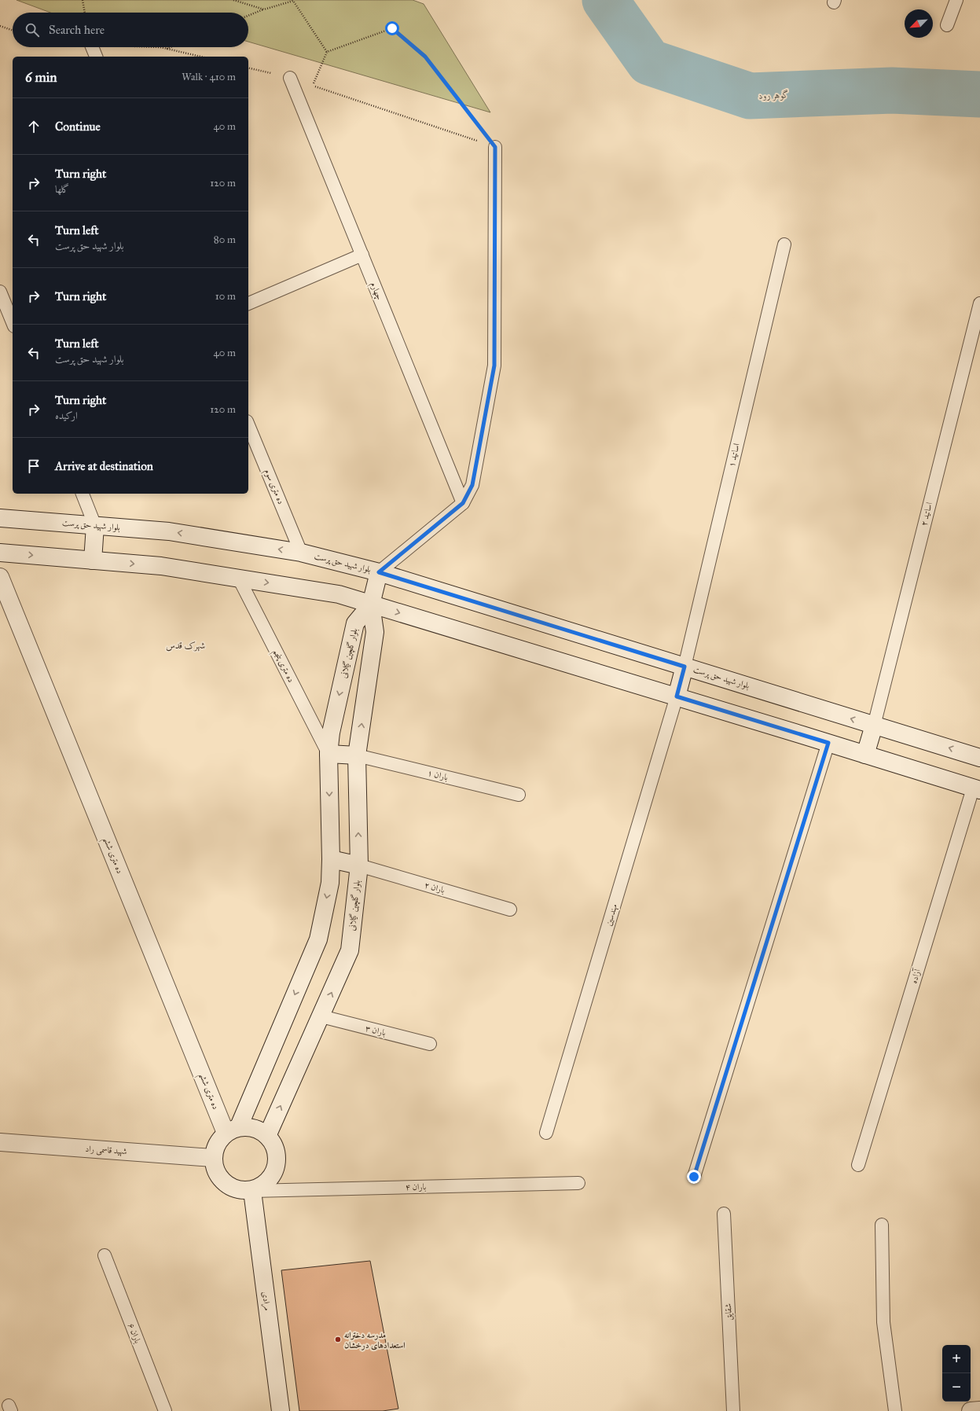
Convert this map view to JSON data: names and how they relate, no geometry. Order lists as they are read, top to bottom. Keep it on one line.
{"streets":{"street":["بلوار شهید حق پرست","بلوار گلچین گیلانی","ده متری ششم","شهید قاسمی راد","مرادی"],"lane":["چهارم","اساتید ۱","ده متری سوم","اساتید ۲","ده متری پنجم","باران ۱","باران ۲","مهندسین","آزاده","باران ۳","باران ۴","شقایق","باران ۶"]},"crossings":[["اساتید ۱","بلوار شهید حق پرست"],["ده متری سوم","بلوار شهید حق پرست"],["اساتید ۲","بلوار شهید حق پرست"],["بلوار گلچین گیلانی","ده متری پنجم"],["بلوار گلچین گیلانی","باران ۱"],["بلوار گلچین گیلانی","ده متری ششم"],["بلوار گلچین گیلانی","باران ۲"],["بلوار گلچین گیلانی","باران ۳"],["بلوار گلچین گیلانی","شهید قاسمی راد"],["بلوار گلچین گیلانی","باران ۴"],["بلوار گلچین گیلانی","مرادی"],["ده متری ششم","شهید قاسمی راد"],["ده متری ششم","باران ۴"],["ده متری ششم","مرادی"],["شهید قاسمی راد","باران ۴"],["شهید قاسمی راد","مرادی"],["باران ۴","مرادی"]],"districts":["شهرک قدس"],"water":["گوهر رود"],"places":["مدرسه دخترانه استعدادهای درخشان"],"north":"bottom left","page":{"search":"Search here","heading":["6 min","Walk · 410 m"],"list":[["Continue","40 m"],["Turn right","گلها","120 m"],["Turn left","بلوار شهید حق پرست","80 m"],["Turn right","10 m"],["Turn left","بلوار شهید حق پرست","40 m"],["Turn right","ارکیده","120 m"],"Arrive at destination"],"map_buttons":["+","−"]}}
